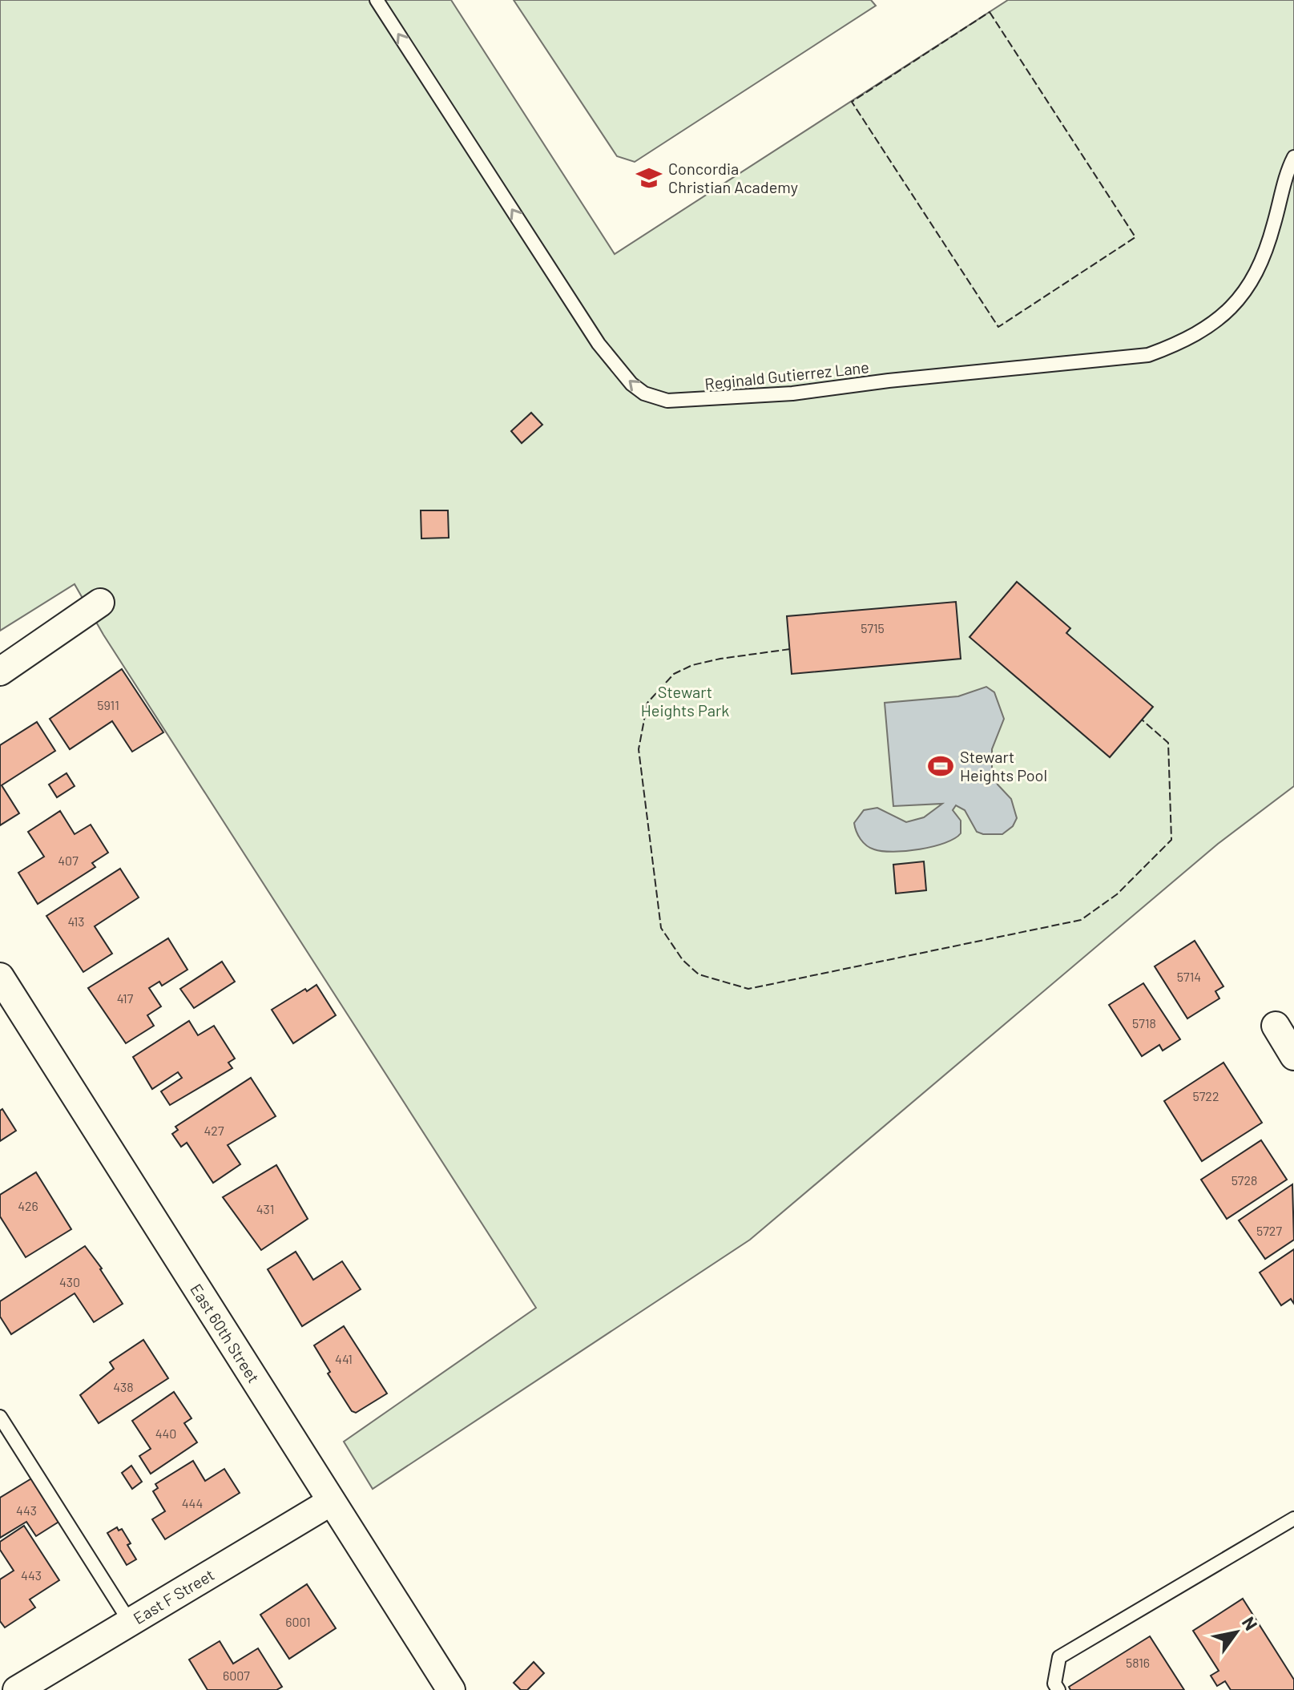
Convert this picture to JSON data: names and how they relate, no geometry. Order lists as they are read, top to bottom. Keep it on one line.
{"streets":{"street":["East 60th Street","East F Street"],"lane":["Reginald Gutierrez Lane"]},"crossings":[["East 60th Street","East F Street"]],"parks":["Stewart Heights Park"],"places":{"school or university":["Concordia Christian Academy"],"sports":["Stewart Heights Pool"]},"house_numbers":["5715","5911","407","413","5714","417","5718","5722","427","5728","426","431","5727","430","441","438","440","444","443","443","6001","5816","6007"],"north":"top right"}
